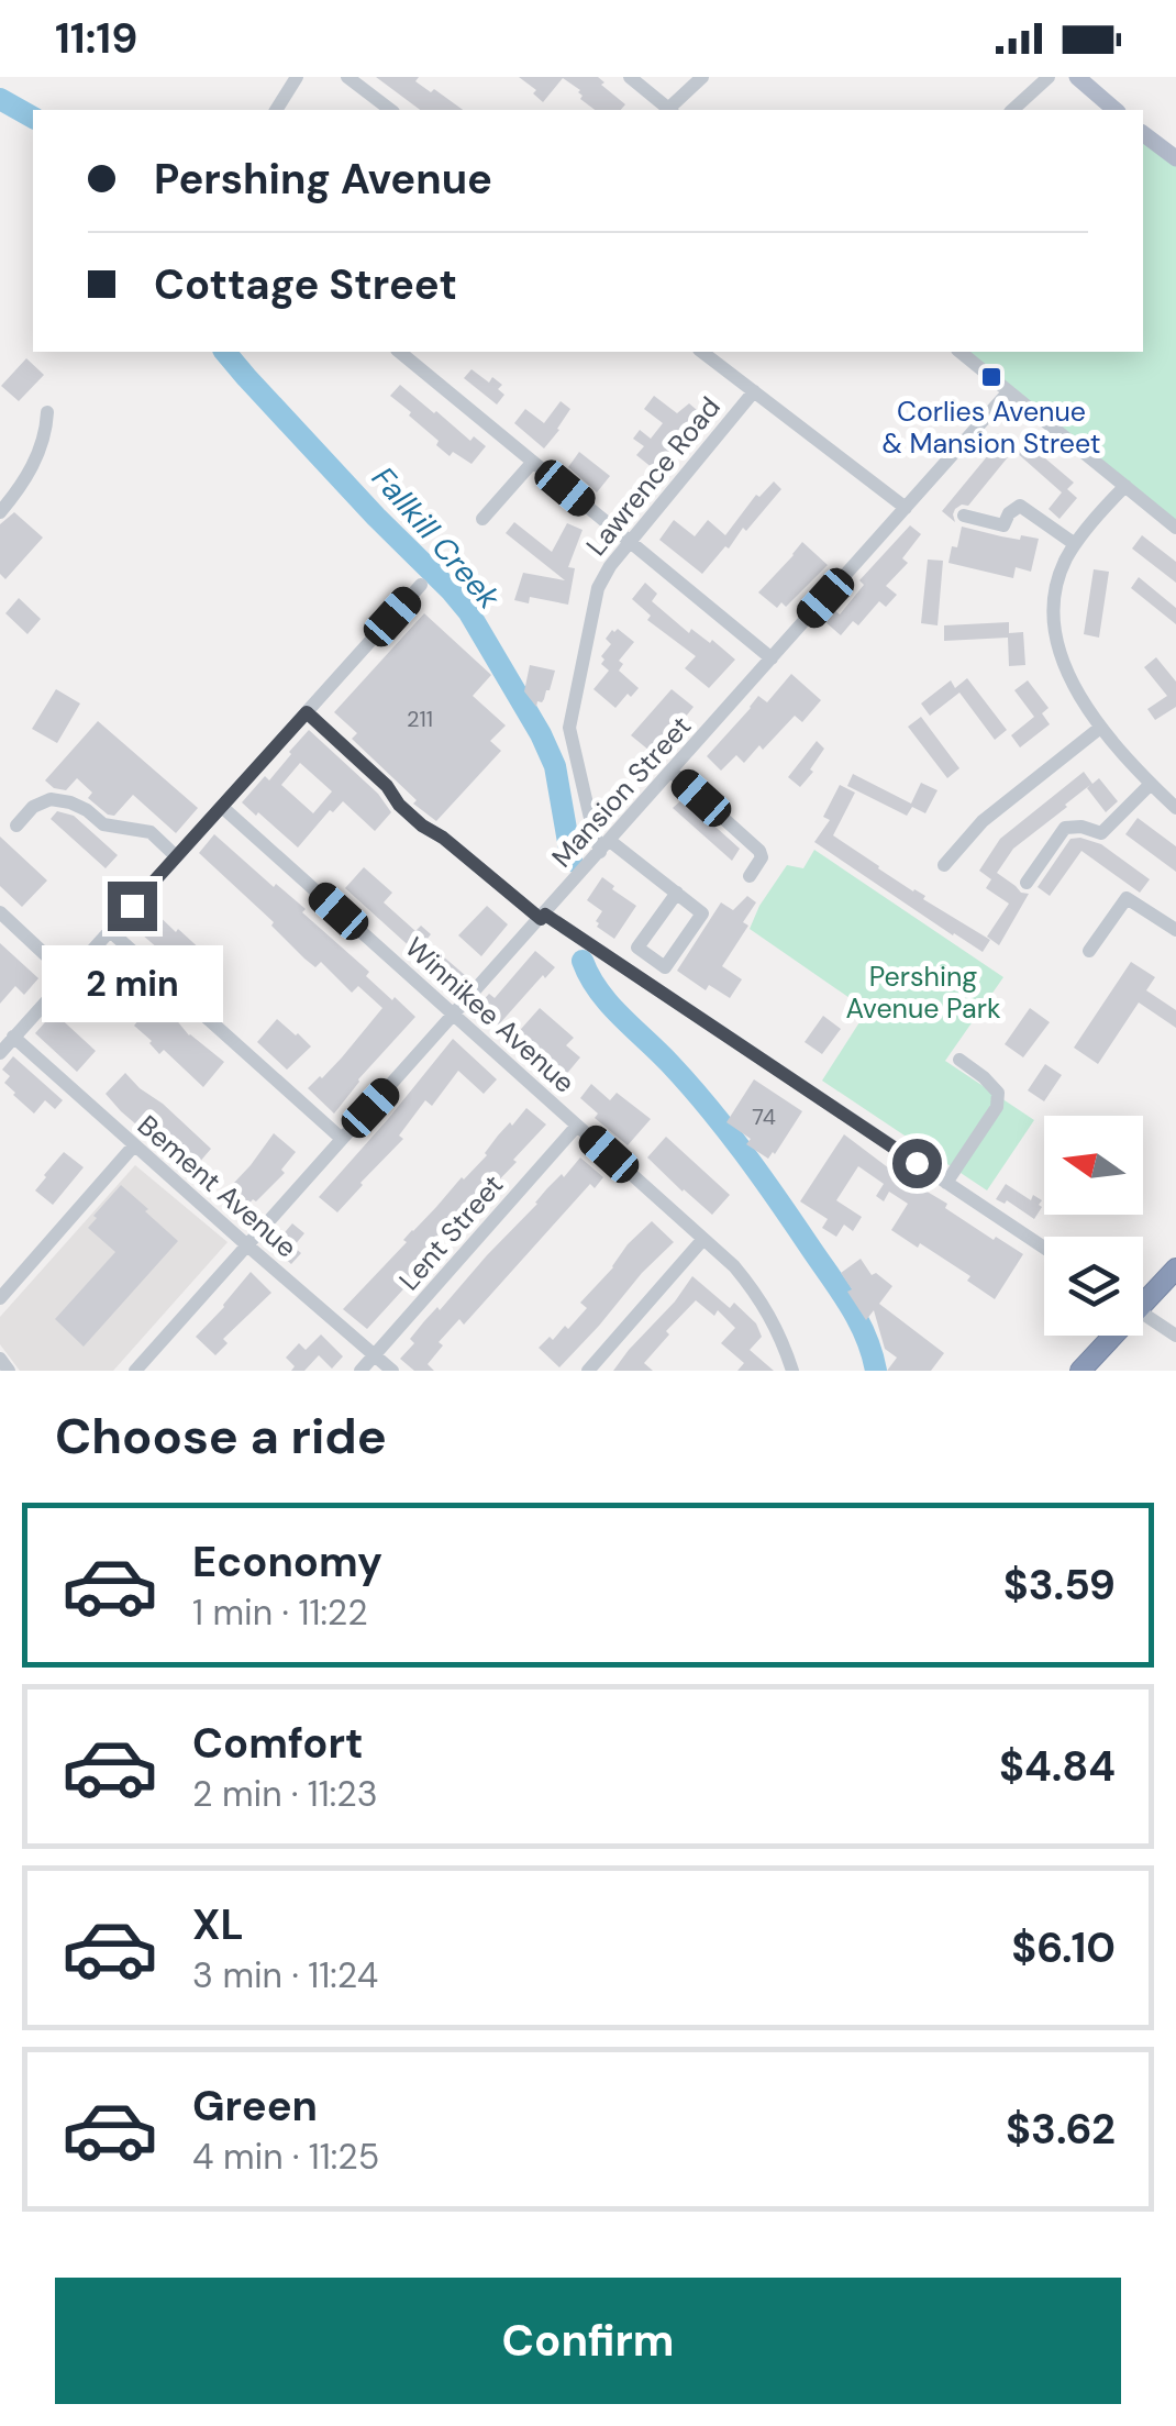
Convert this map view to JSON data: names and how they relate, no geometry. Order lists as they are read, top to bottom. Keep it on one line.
{"streets":{"street":["Lawrence Road","Mansion Street","Winnikee Avenue","Bement Avenue","Lent Street"]},"crossings":[["Lawrence Road","Mansion Street"],["Mansion Street","Winnikee Avenue"],["Mansion Street","Bement Avenue"],["Winnikee Avenue","Lent Street"],["Bement Avenue","Lent Street"]],"water":["Fallkill Creek"],"parks":["Pershing Avenue Park"],"places":{"transit":["Corlies Avenue & Mansion Street"]},"house_numbers":["211","74"],"north":"left","page":{"status":"11:19","banner":["Pershing Avenue","Cottage Street"],"bubble":"2 min","heading":"Choose a ride","list":[{"name":"Economy","note":"1 min · 11:22","value":"$3.59"},{"name":"Comfort","note":"2 min · 11:23","value":"$4.84"},{"name":"XL","note":"3 min · 11:24","value":"$6.10"},{"name":"Green","note":"4 min · 11:25","value":"$3.62"}],"buttons":"Confirm"}}
